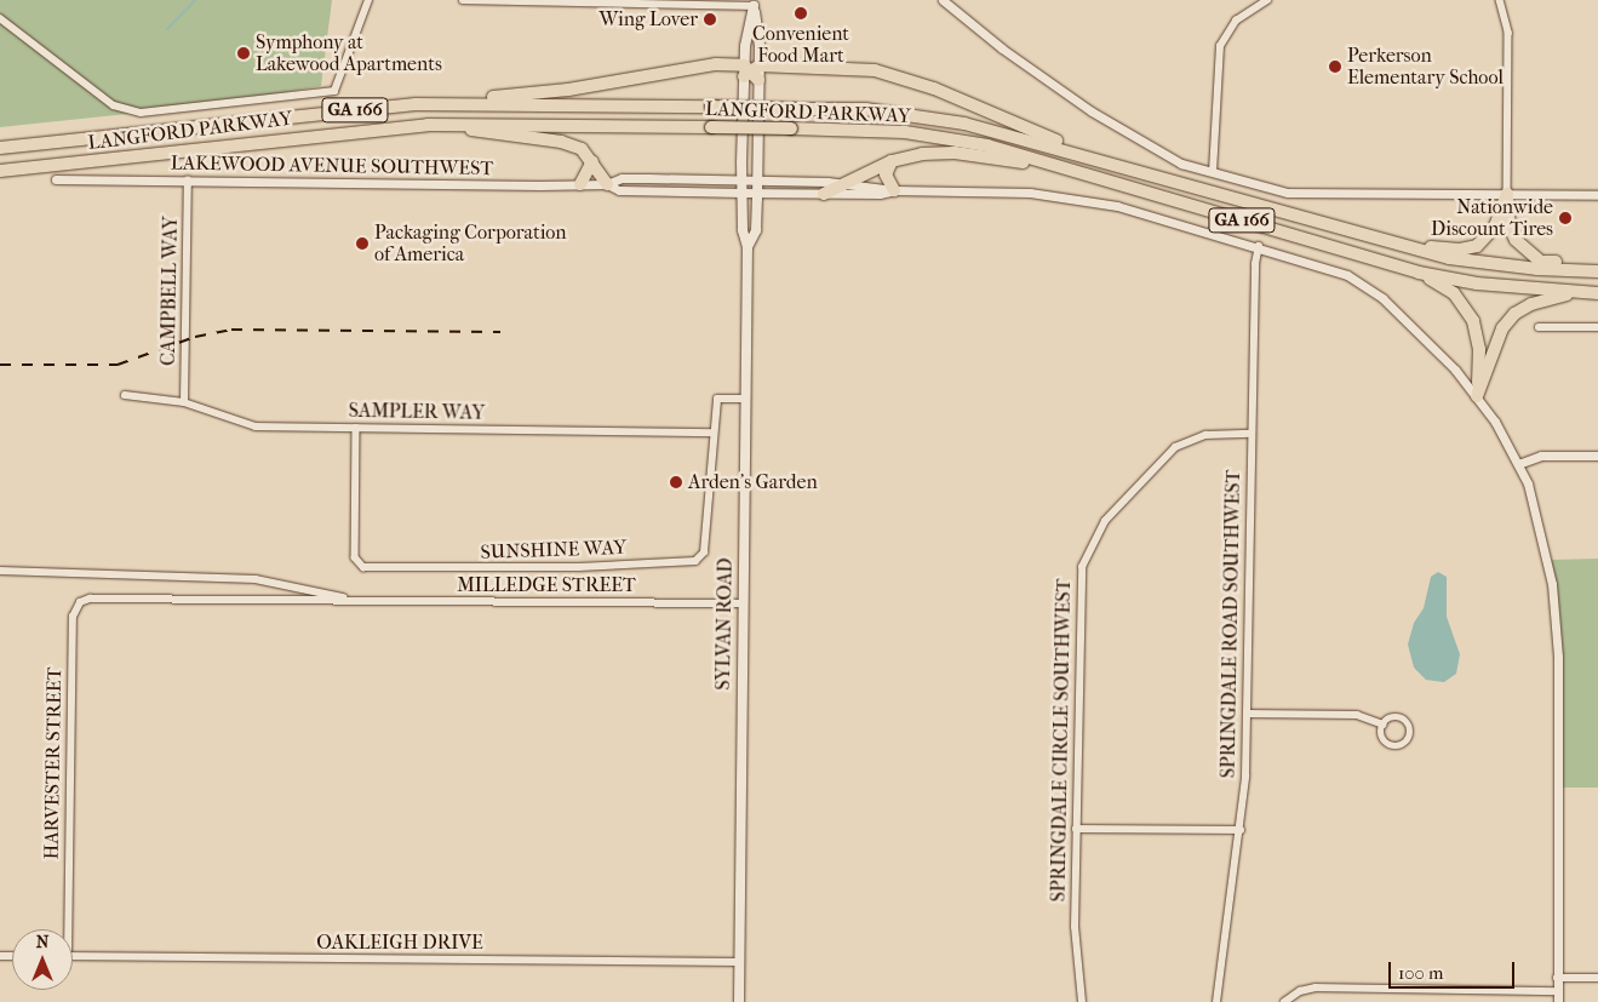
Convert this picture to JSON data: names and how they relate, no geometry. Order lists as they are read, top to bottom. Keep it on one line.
{"streets":{"highway":["GA 166","LANGFORD PARKWAY"],"main road":["SYLVAN ROAD"],"street":["LAKEWOOD AVENUE SOUTHWEST","CAMPBELL WAY","SAMPLER WAY","SUNSHINE WAY","MILLEDGE STREET","SPRINGDALE ROAD SOUTHWEST","SPRINGDALE CIRCLE SOUTHWEST","HARVESTER STREET","OAKLEIGH DRIVE"]},"crossings":[["LAKEWOOD AVENUE SOUTHWEST","CAMPBELL WAY"],["LAKEWOOD AVENUE SOUTHWEST","SYLVAN ROAD"],["LAKEWOOD AVENUE SOUTHWEST","SPRINGDALE ROAD SOUTHWEST"],["CAMPBELL WAY","SAMPLER WAY"],["SAMPLER WAY","SUNSHINE WAY"],["SUNSHINE WAY","SYLVAN ROAD"],["MILLEDGE STREET","SYLVAN ROAD"],["MILLEDGE STREET","HARVESTER STREET"],["SYLVAN ROAD","OAKLEIGH DRIVE"],["SPRINGDALE ROAD SOUTHWEST","SPRINGDALE CIRCLE SOUTHWEST"]],"places":["Convenient Food Mart","Wing Lover","Symphony at Lakewood Apartments","Perkerson Elementary School","Nationwide Discount Tires","Packaging Corporation of America","Arden's Garden"],"scale_bar":"100 m","north":"top"}
